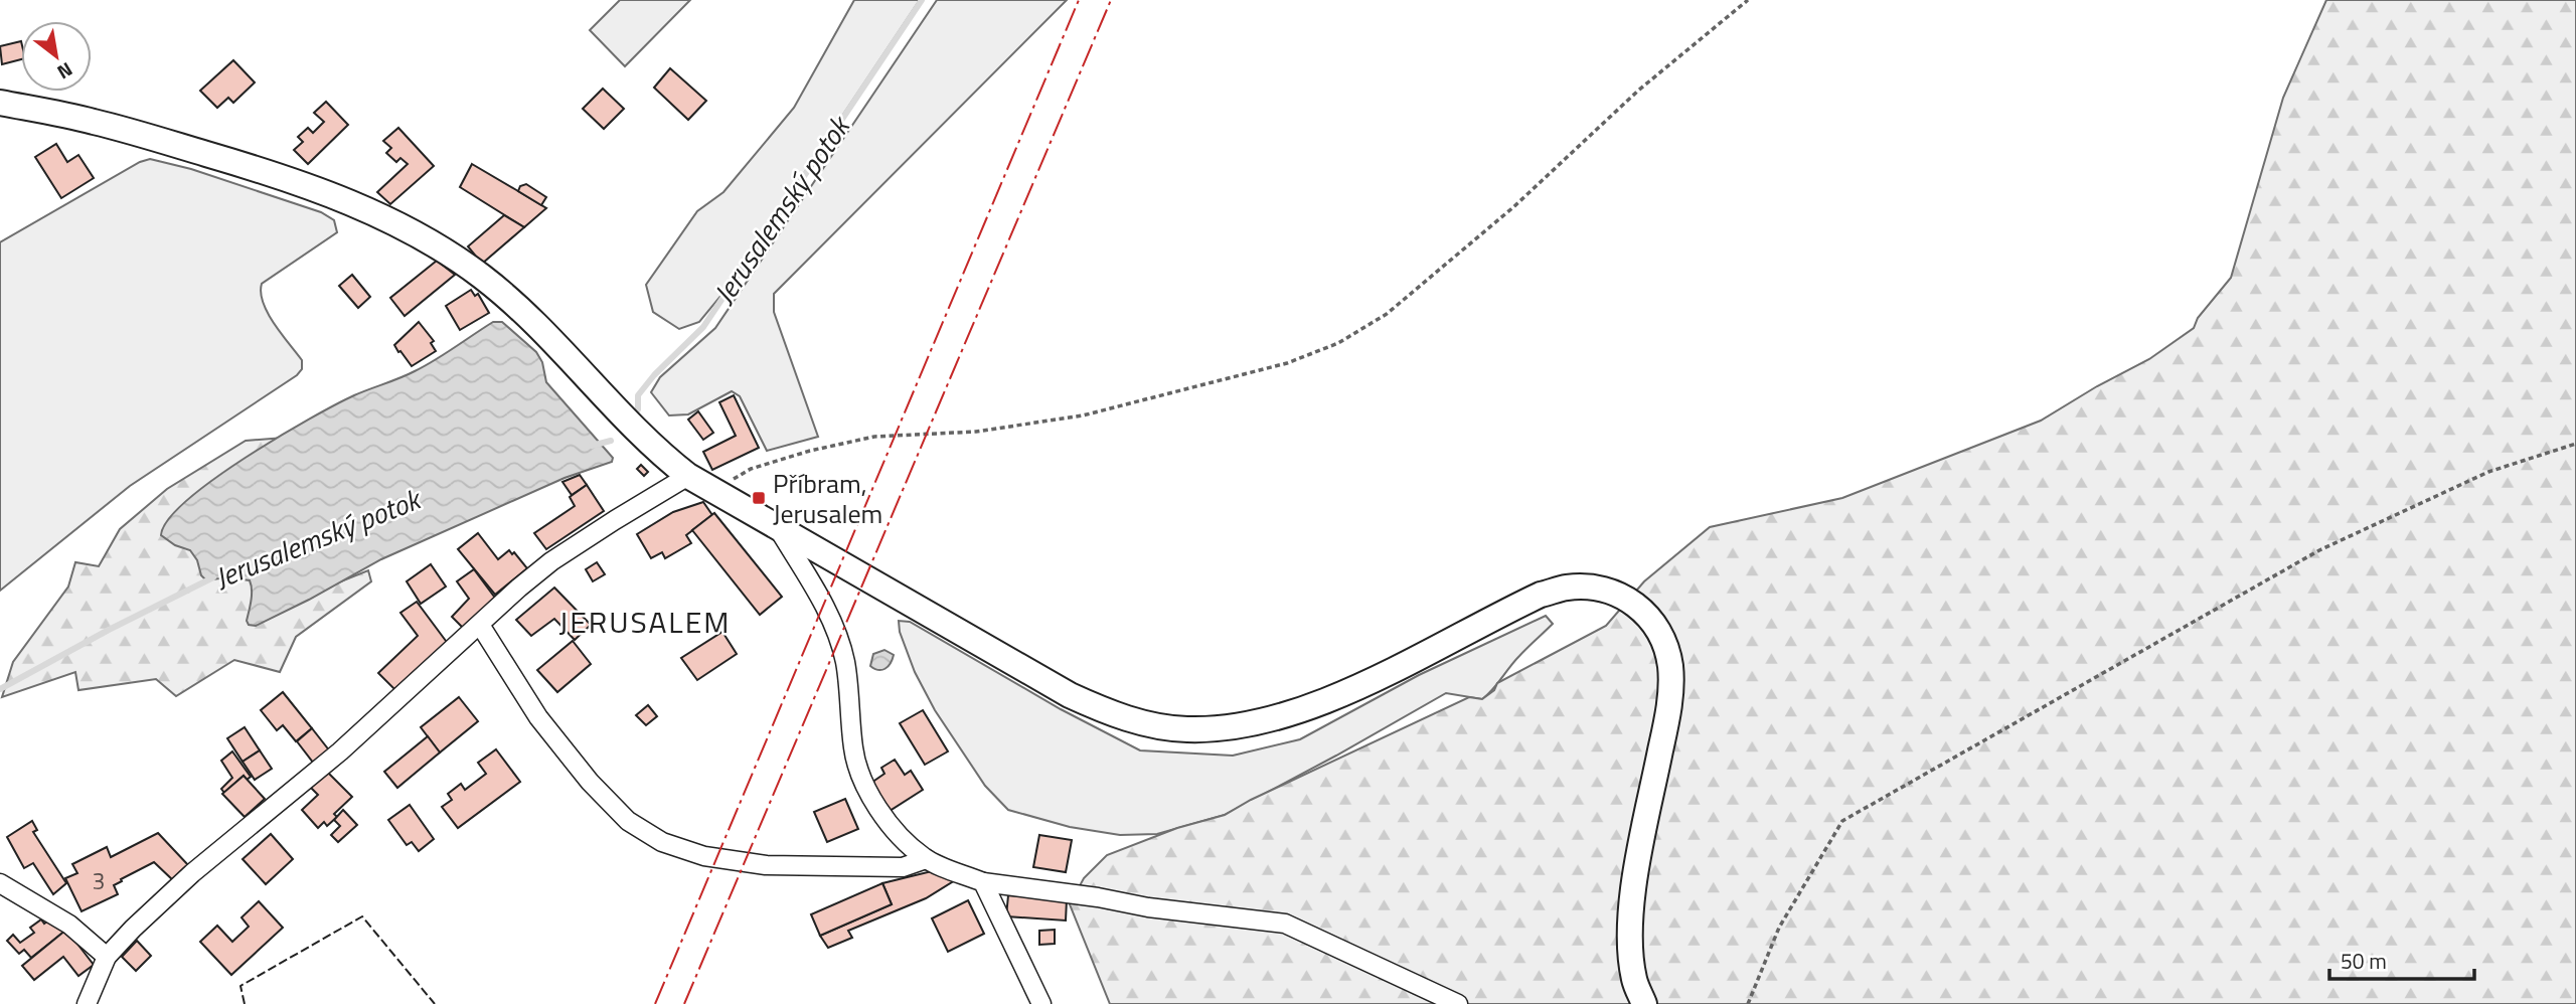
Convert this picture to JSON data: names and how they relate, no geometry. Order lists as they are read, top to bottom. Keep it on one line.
{"districts":["JERUSALEM"],"water":["Jerusalemský potok"],"places":{"transit":["Příbram, Jerusalem"]},"house_numbers":["3"],"scale_bar":"50 m","north":"bottom right"}
